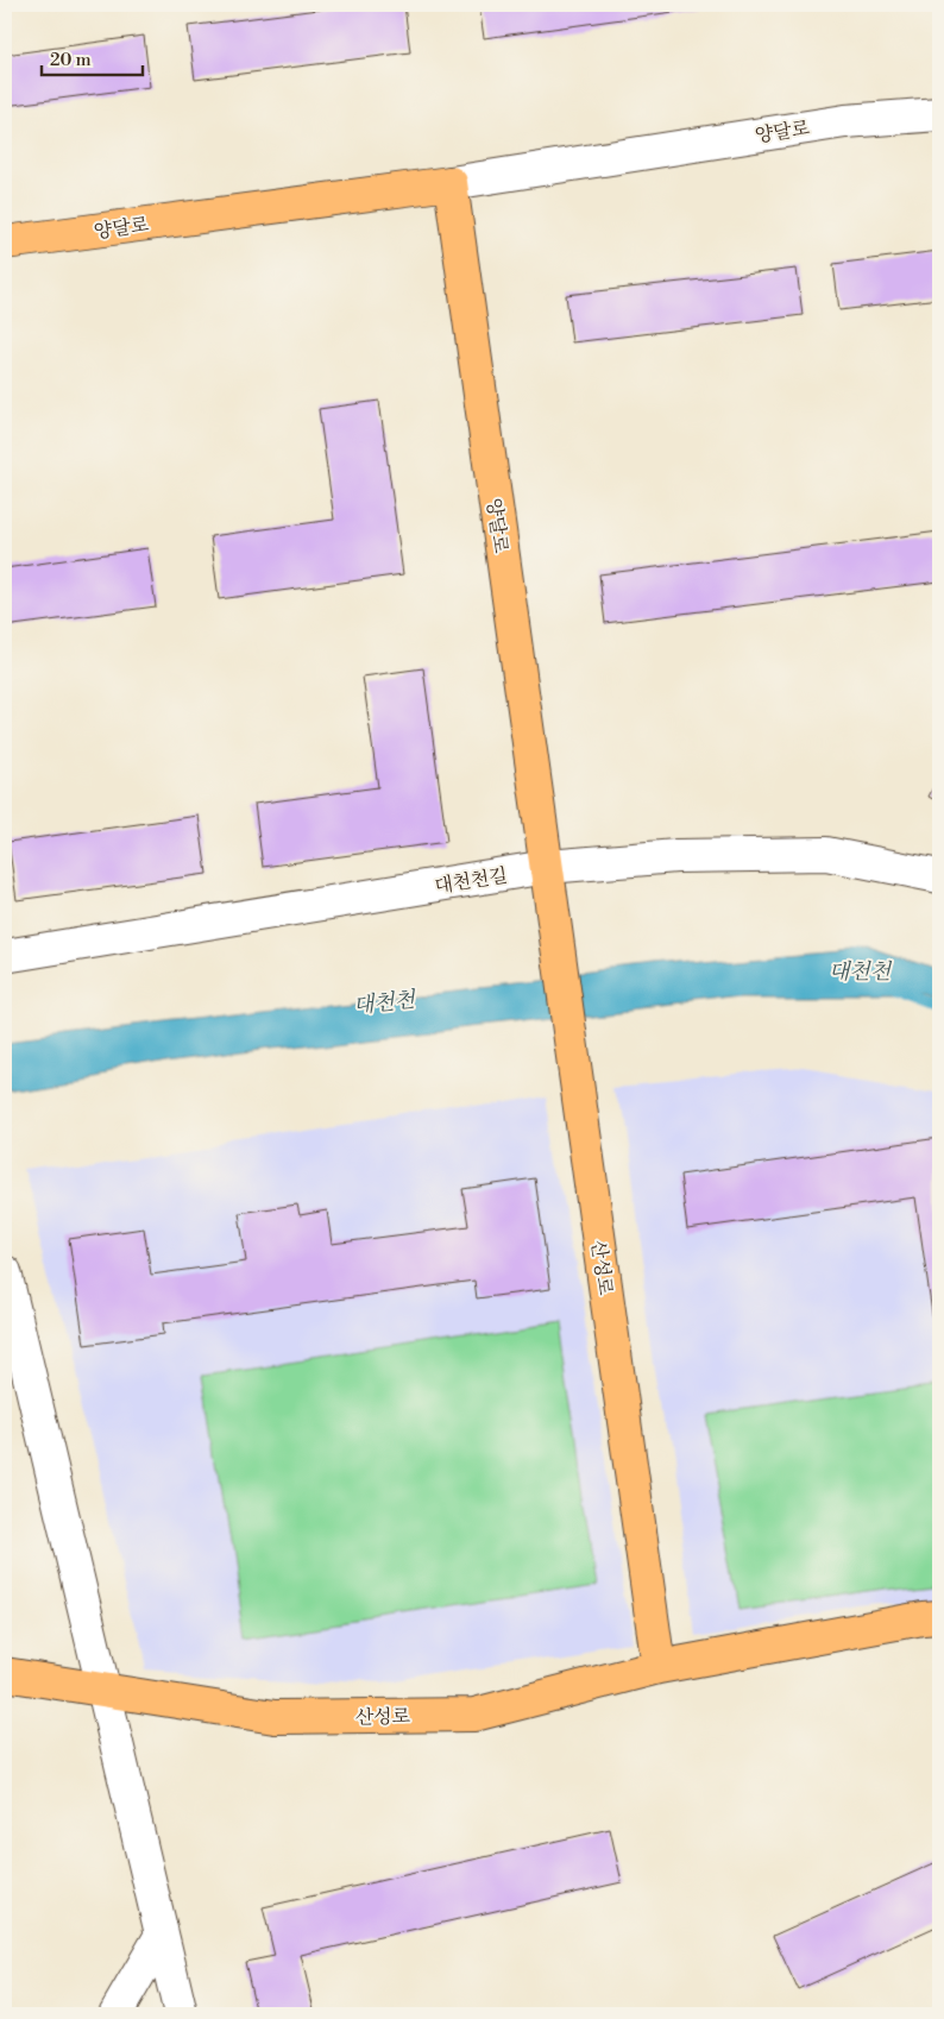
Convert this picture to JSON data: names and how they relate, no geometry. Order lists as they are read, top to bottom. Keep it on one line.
{"streets":{"main road":["양달로","산성로"],"street":["대천천길"]},"crossings":[["양달로","대천천길"],["양달로","산성로"],["대천천길","산성로"]],"water":["대천천"],"scale_bar":"20 m"}
